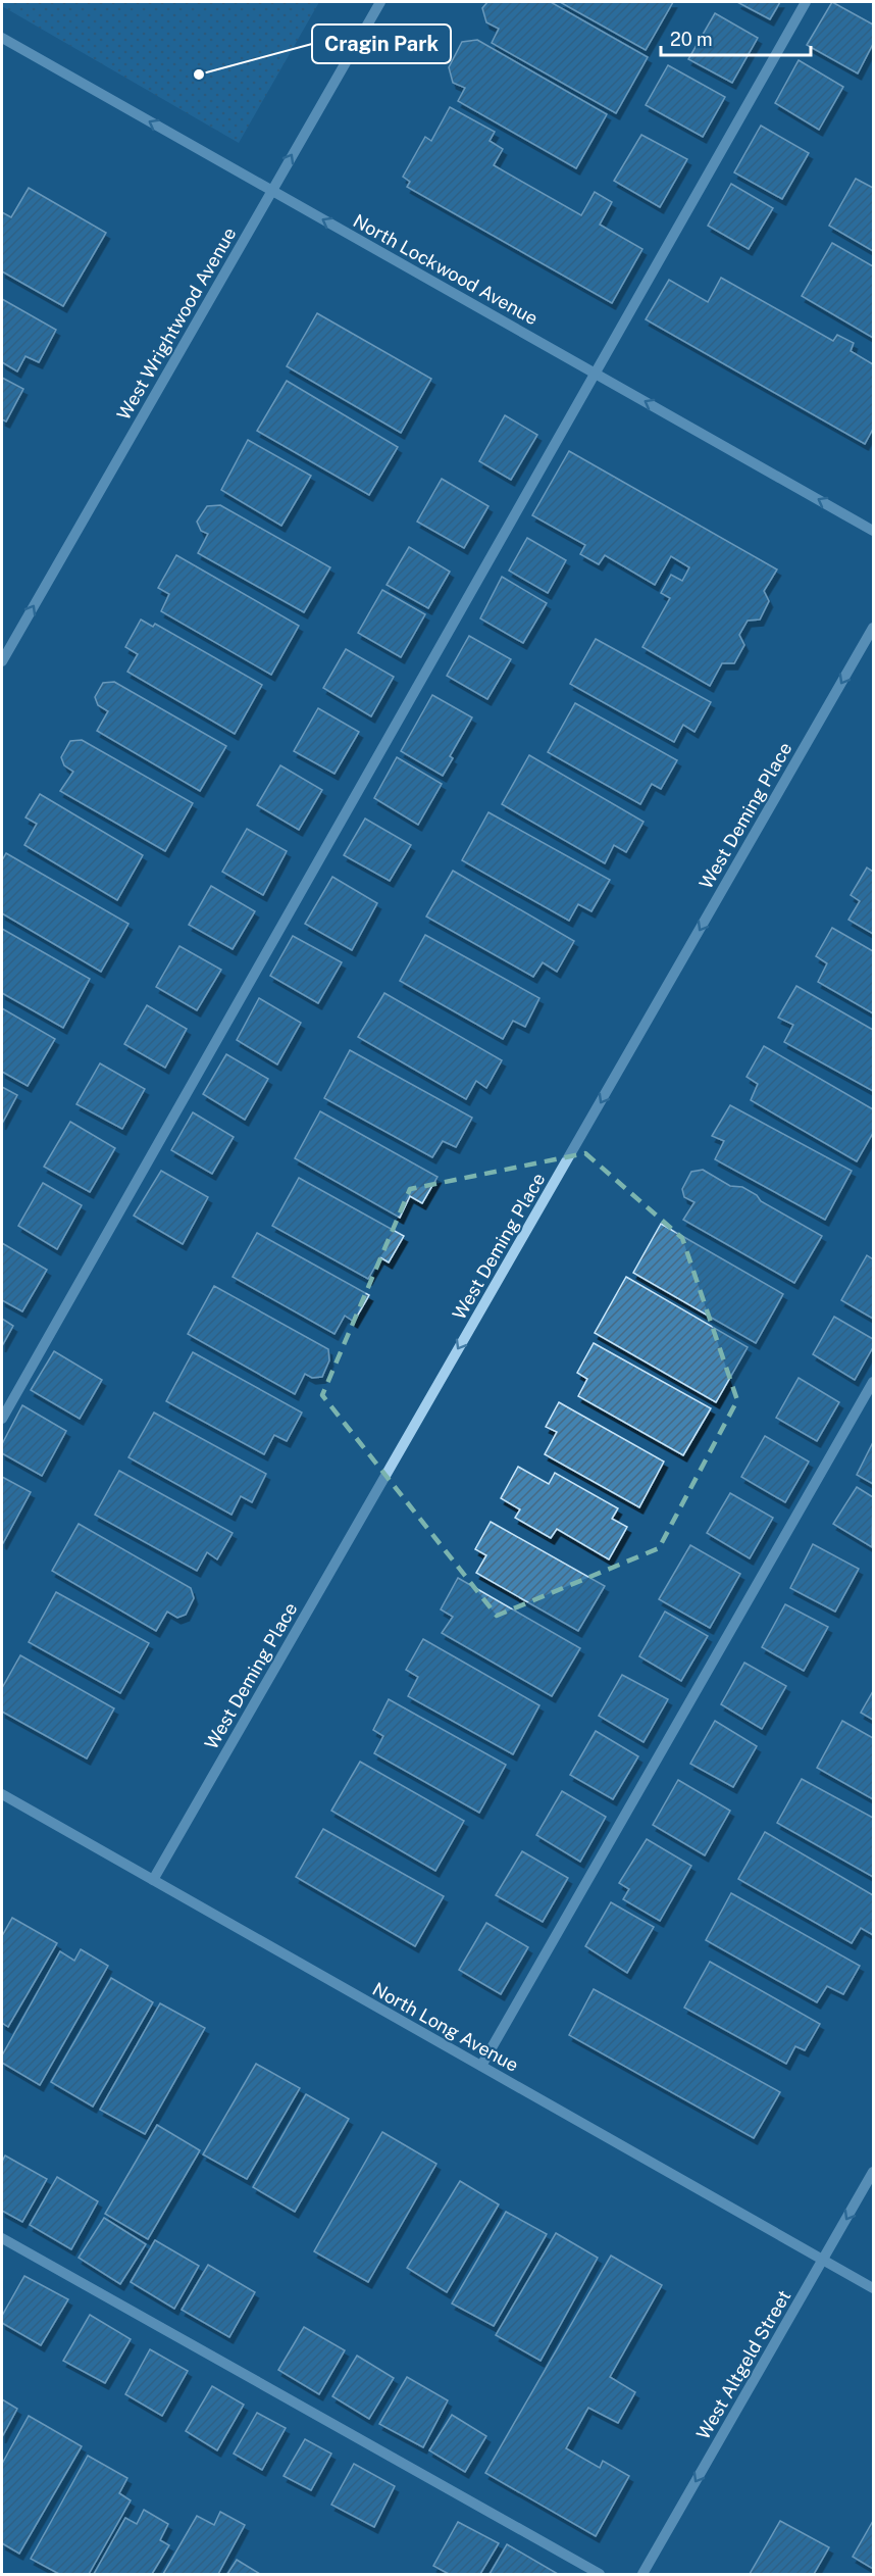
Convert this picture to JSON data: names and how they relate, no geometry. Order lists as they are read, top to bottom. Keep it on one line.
{"streets":{"street":["North Lockwood Avenue","West Wrightwood Avenue","West Deming Place","North Long Avenue","West Altgeld Street"]},"crossings":[["North Lockwood Avenue","West Wrightwood Avenue"],["West Deming Place","North Long Avenue"],["North Long Avenue","West Altgeld Street"]],"one_way":["North Lockwood Avenue","West Wrightwood Avenue","West Deming Place","West Altgeld Street"],"places":["Cragin Park"],"scale_bar":"20 m"}
